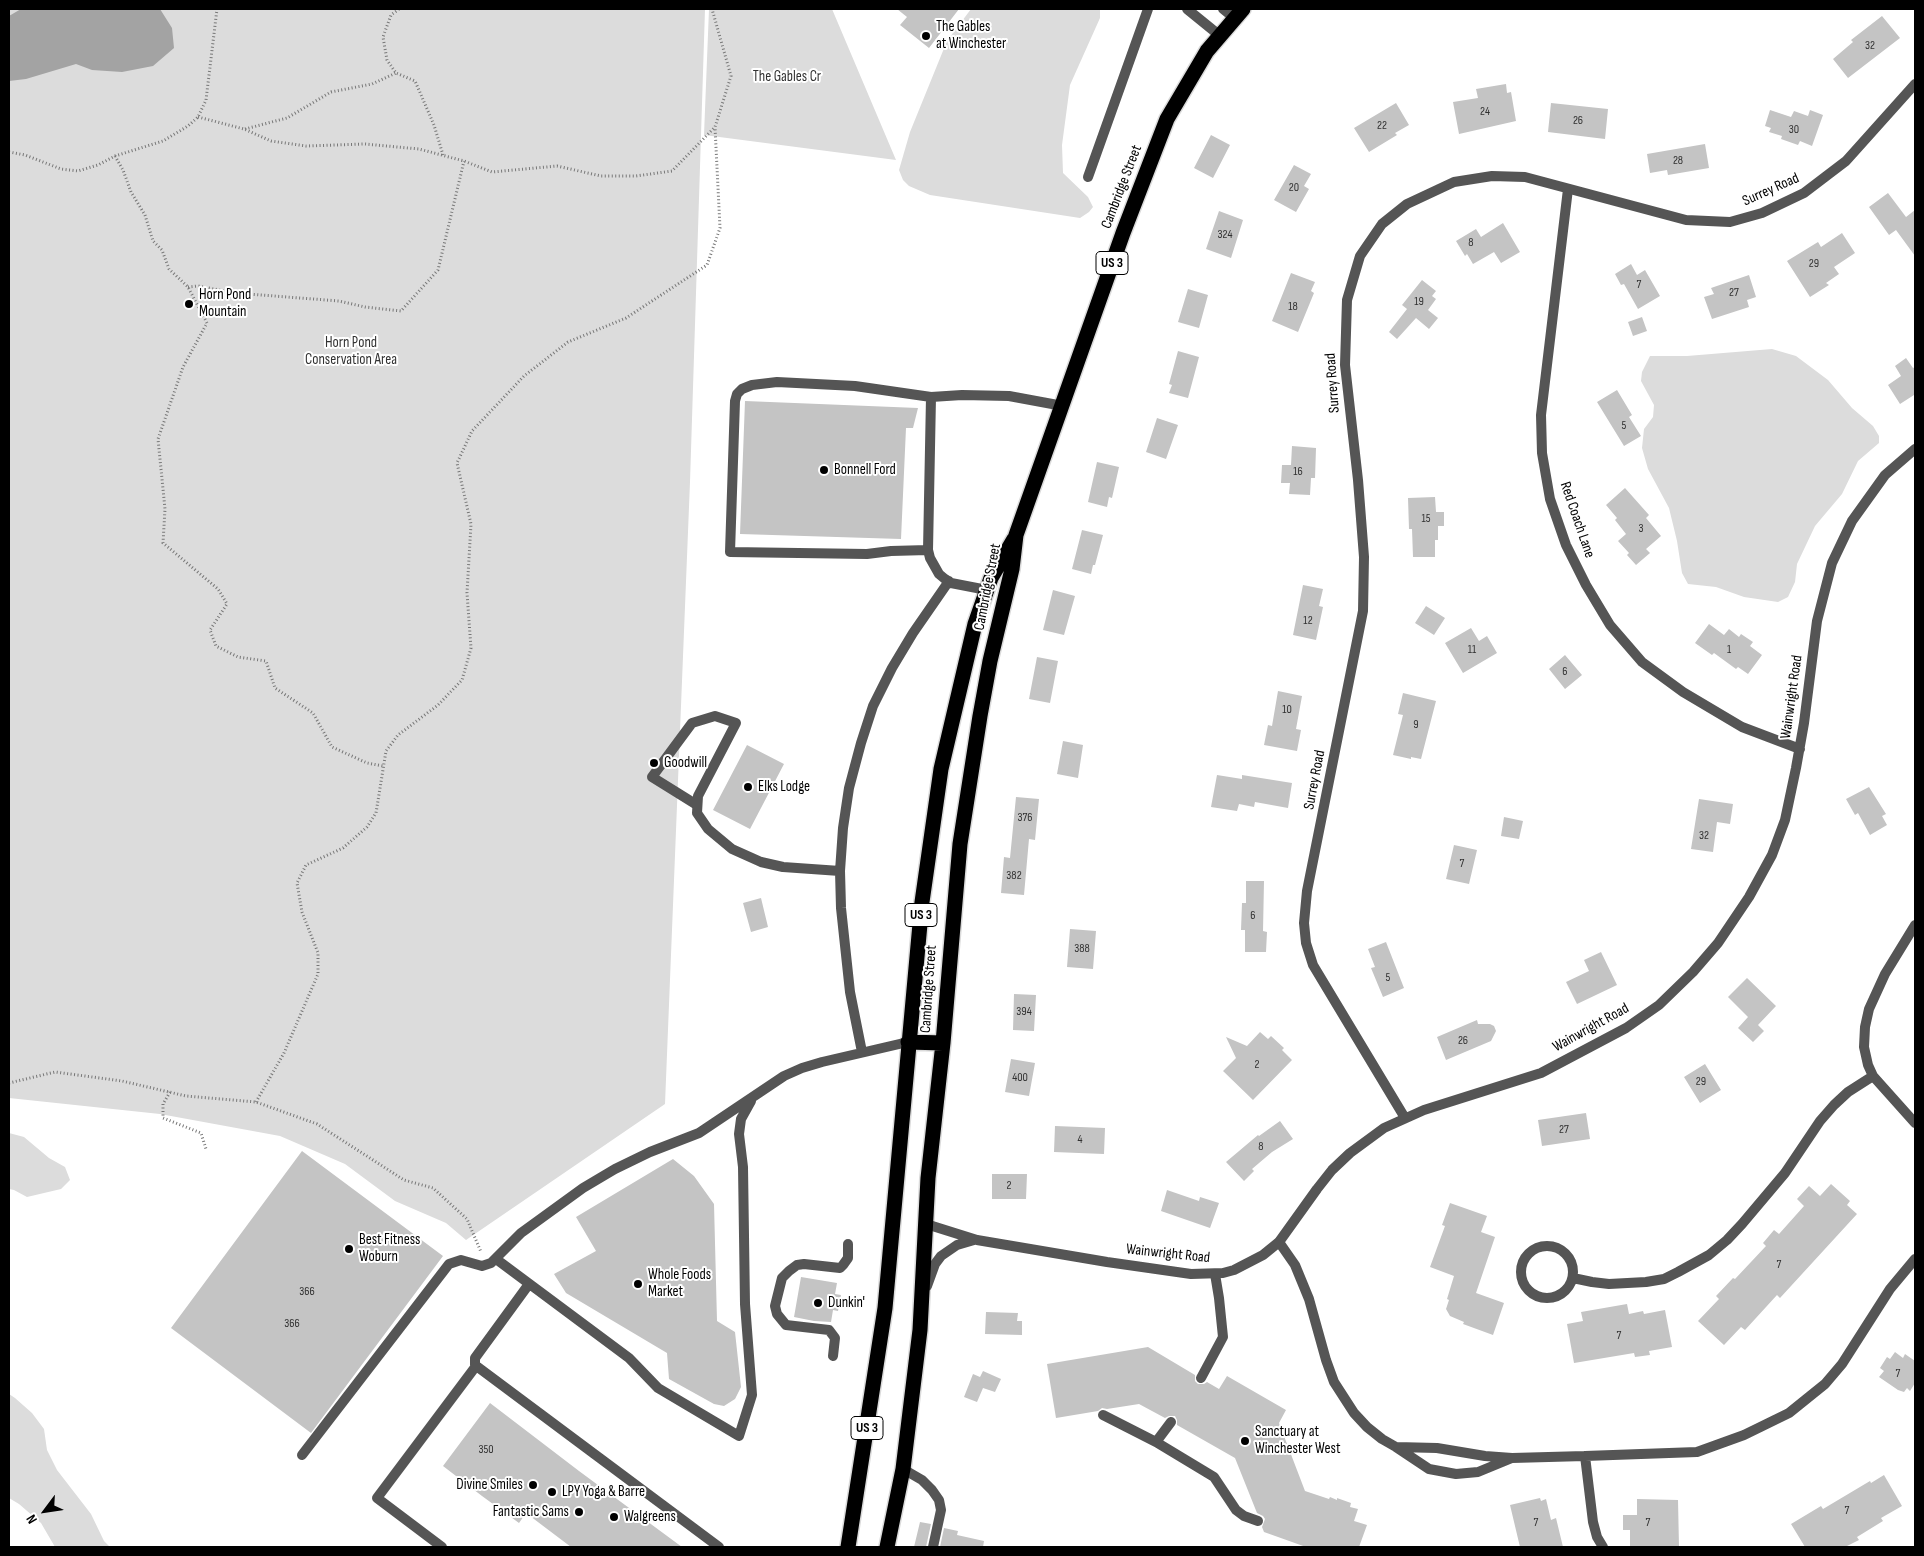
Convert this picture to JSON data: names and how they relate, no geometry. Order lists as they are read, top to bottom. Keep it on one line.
{"streets":{"highway":["Cambridge Street","US 3"],"street":["Surrey Road","Red Coach Lane","Wainwright Road"]},"crossings":[["Cambridge Street","US 3"],["Cambridge Street","Wainwright Road"],["Surrey Road","Red Coach Lane"],["Surrey Road","Wainwright Road"],["US 3","Wainwright Road"],["Red Coach Lane","Wainwright Road"]],"parks":["The Gables Cr","Horn Pond Conservation Area"],"places":["The Gables at Winchester","Horn Pond Mountain","Bonnell Ford","Goodwill","Elks Lodge","Best Fitness Woburn","Whole Foods Market","Dunkin'","Sanctuary at Winchester West","Divine Smiles","LPY Yoga & Barre","Fantastic Sams","Walgreens"],"house_numbers":["32","24","26","22","30","28","20","324","8","29","7","27","19","18","5","16","15","3","12","11","1","6","10","9","376","32","7","382","6","388","5","394","26","2","400","29","27","4","8","2","7","366","366","7","7","350","7","7","7"],"north":"bottom left"}
